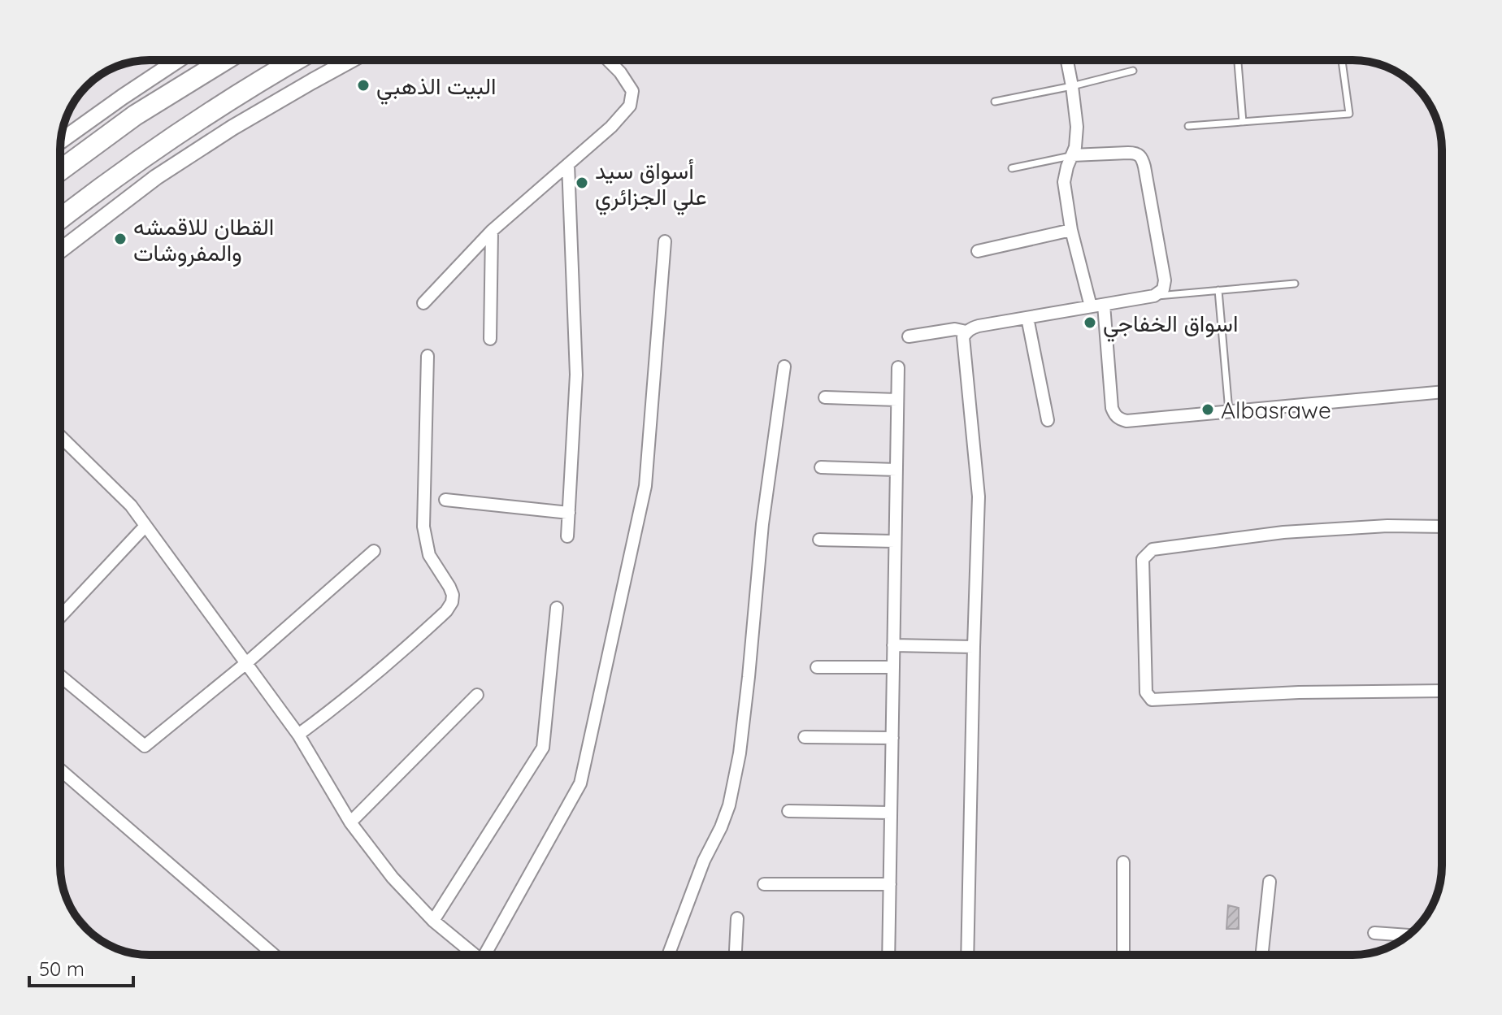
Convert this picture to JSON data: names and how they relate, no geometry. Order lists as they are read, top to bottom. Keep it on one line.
{"places":["البيت الذهبي","أسواق سيد علي الجزائري","القطان للاقمشه والمفروشات","اسواق الخفاجي","Albasrawe"],"scale_bar":"50 m"}
